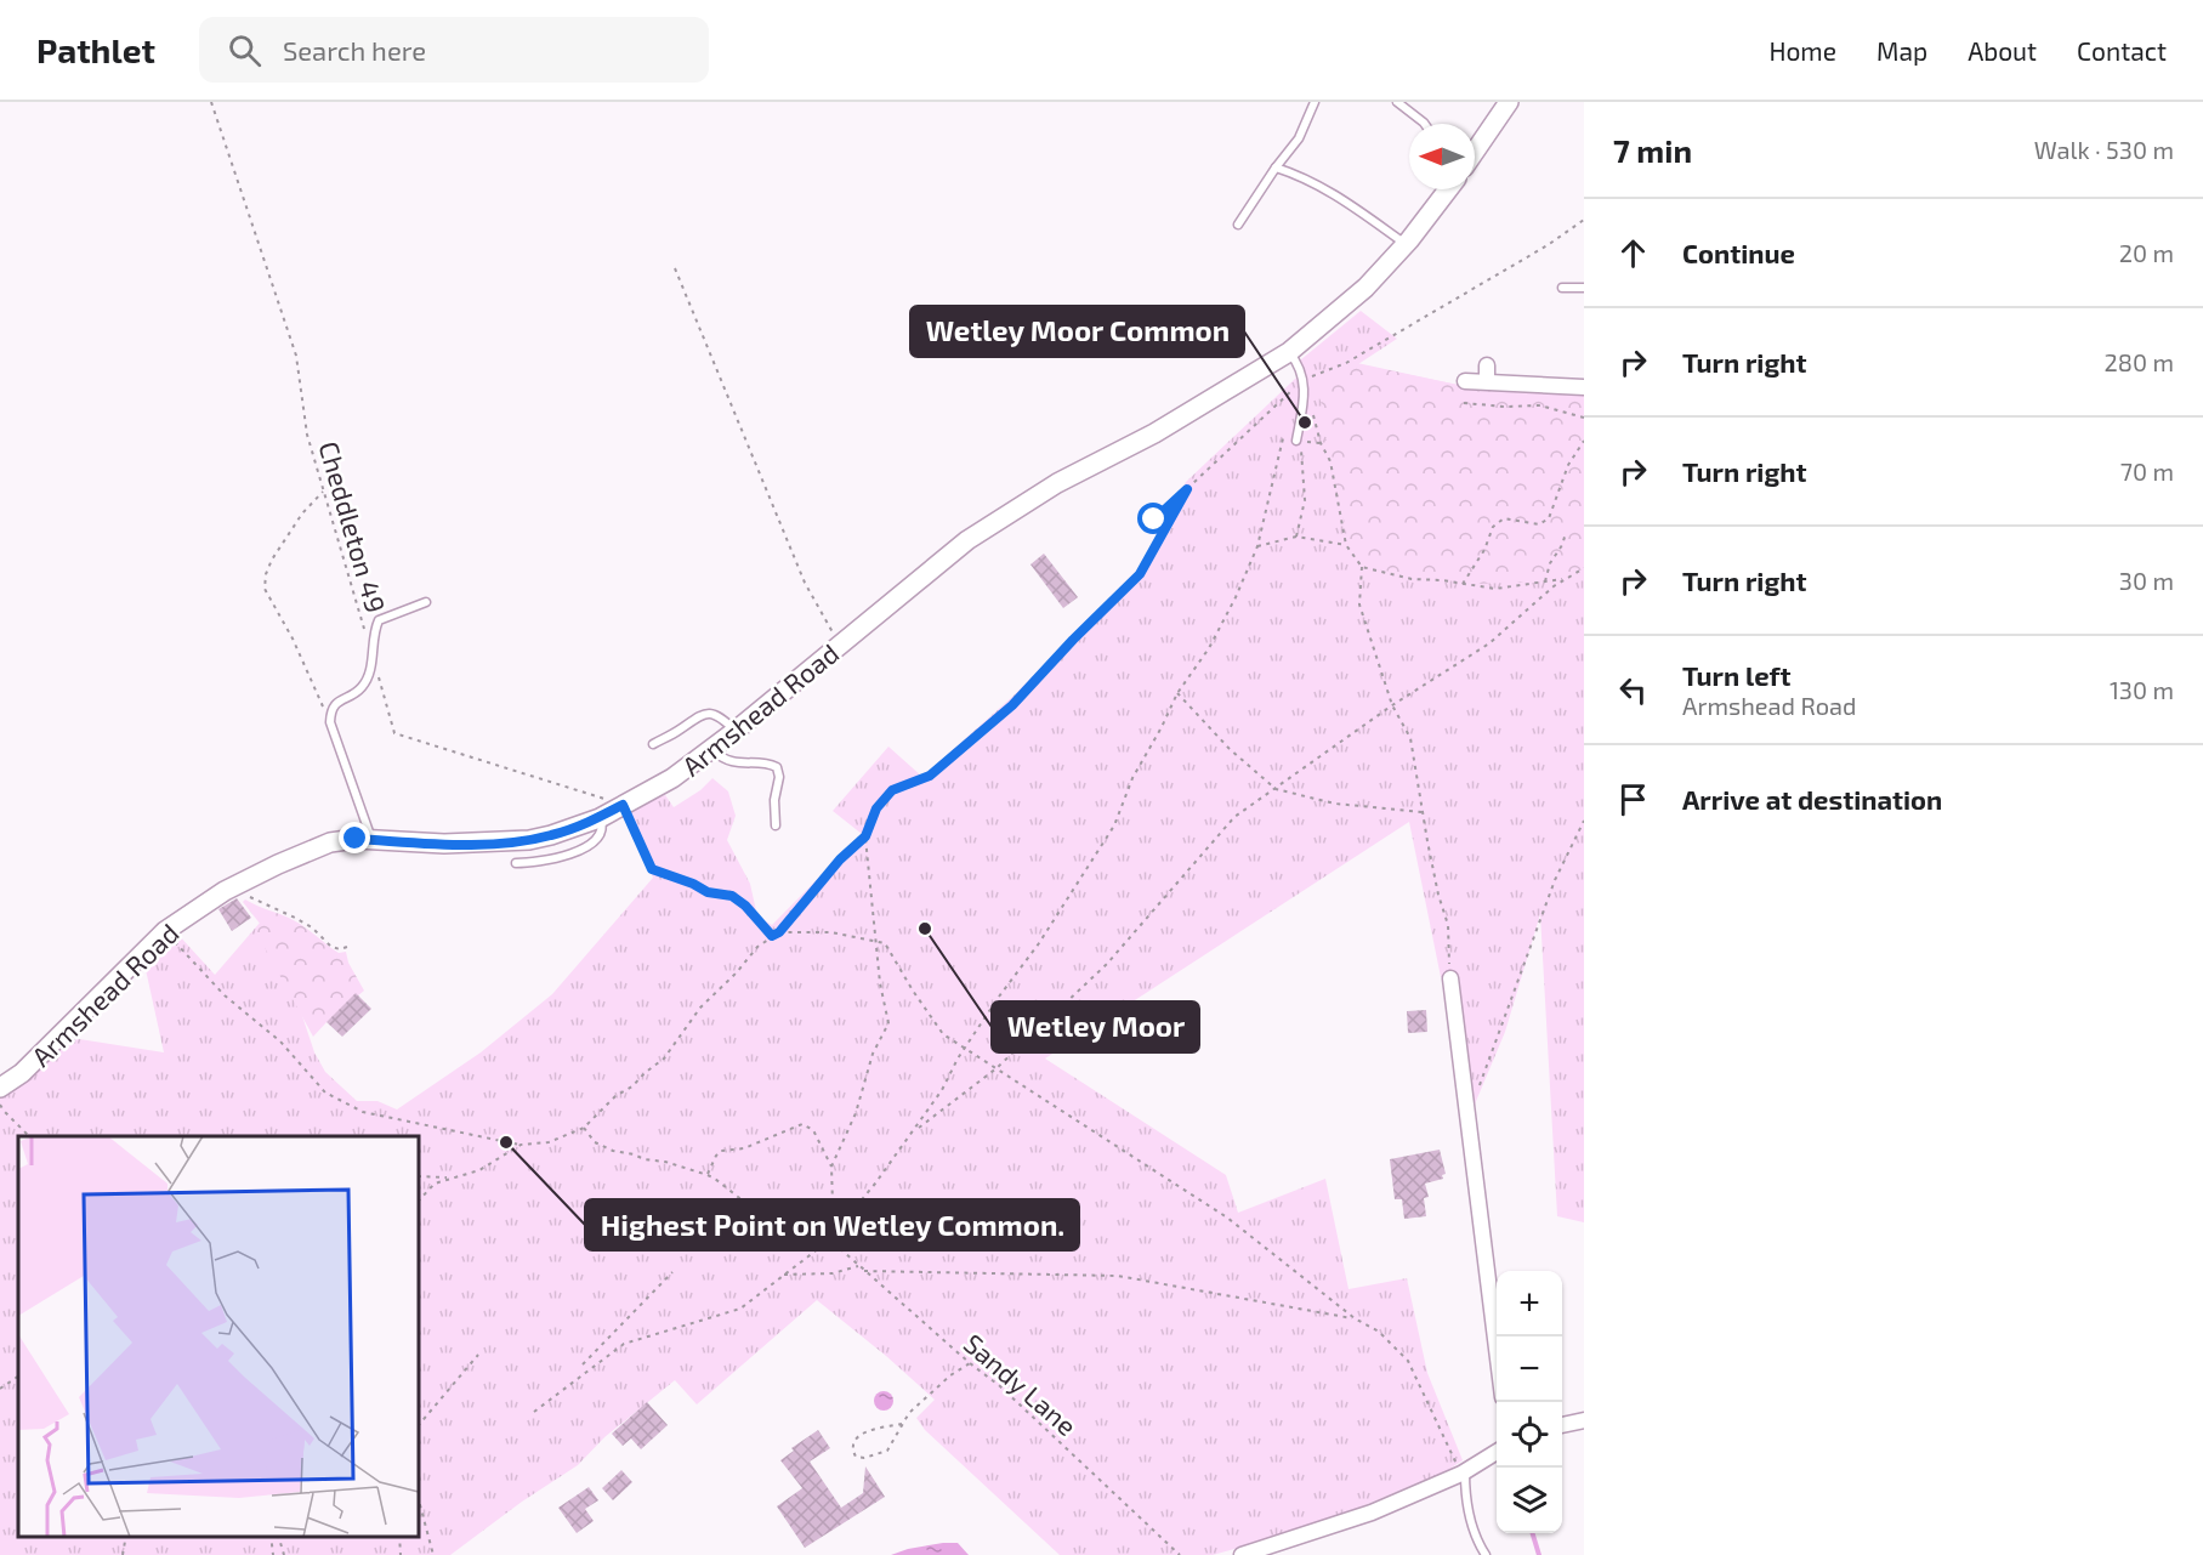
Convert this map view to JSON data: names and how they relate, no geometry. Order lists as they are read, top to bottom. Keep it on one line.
{"streets":{"street":["Armshead Road"],"path":["Cheddleton 49","Sandy Lane"]},"crossings":[["Cheddleton 49","Armshead Road"]],"places":["Wetley Moor Common","Wetley Moor","Highest Point on Wetley Common."],"north":"left","page":{"header":"Pathlet","search":"Search here","nav":["Home","Map","About","Contact"],"heading":["7 min","Walk · 530 m"],"list":[["Continue","20 m"],["Turn right","280 m"],["Turn right","70 m"],["Turn right","30 m"],["Turn left","Armshead Road","130 m"],"Arrive at destination"],"map_buttons":["+","−"]}}
